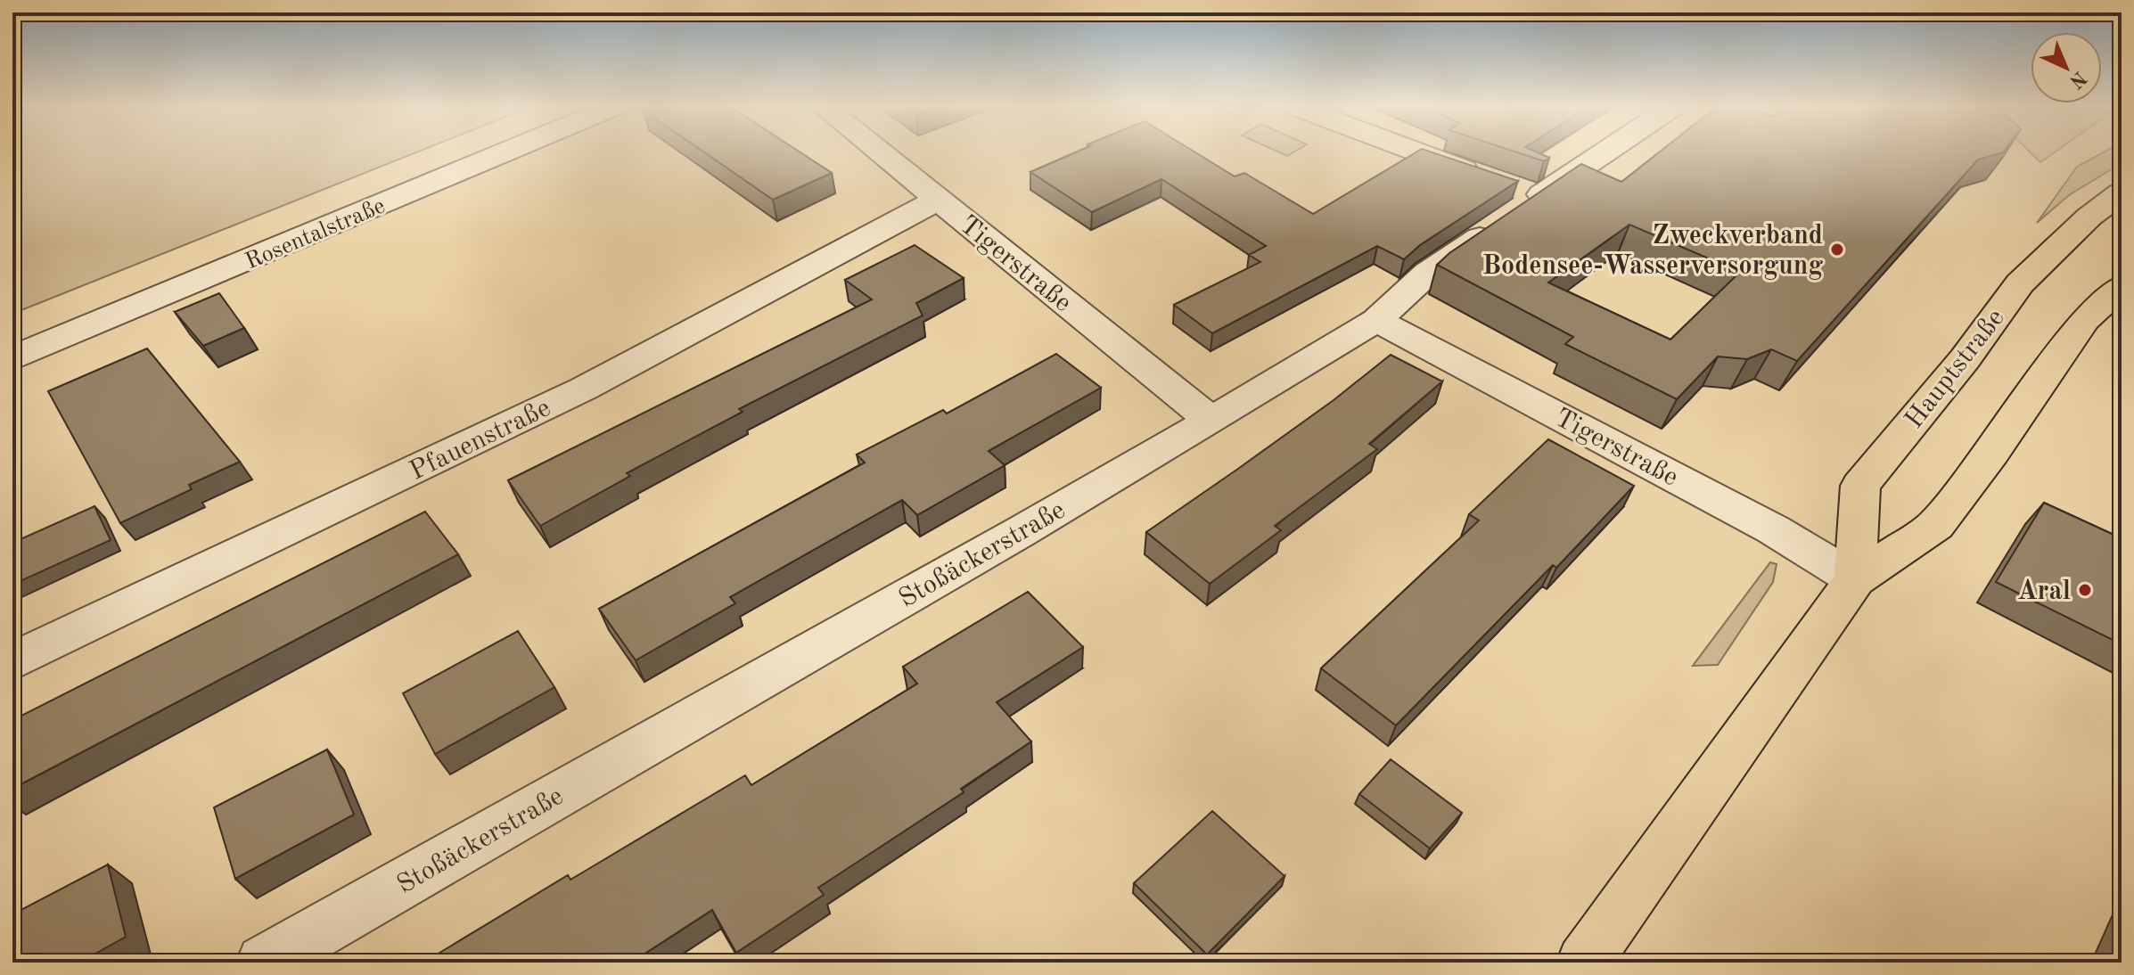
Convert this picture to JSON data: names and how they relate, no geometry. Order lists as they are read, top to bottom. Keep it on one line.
{"streets":{"main road":["Hauptstraße"],"street":["Rosentalstraße","Tigerstraße","Pfauenstraße","Stoßäckerstraße"]},"crossings":[["Tigerstraße","Hauptstraße"],["Tigerstraße","Pfauenstraße"],["Tigerstraße","Stoßäckerstraße"]],"places":["Zweckverband Bodensee-Wasserversorgung","Aral"],"north":"bottom right"}
